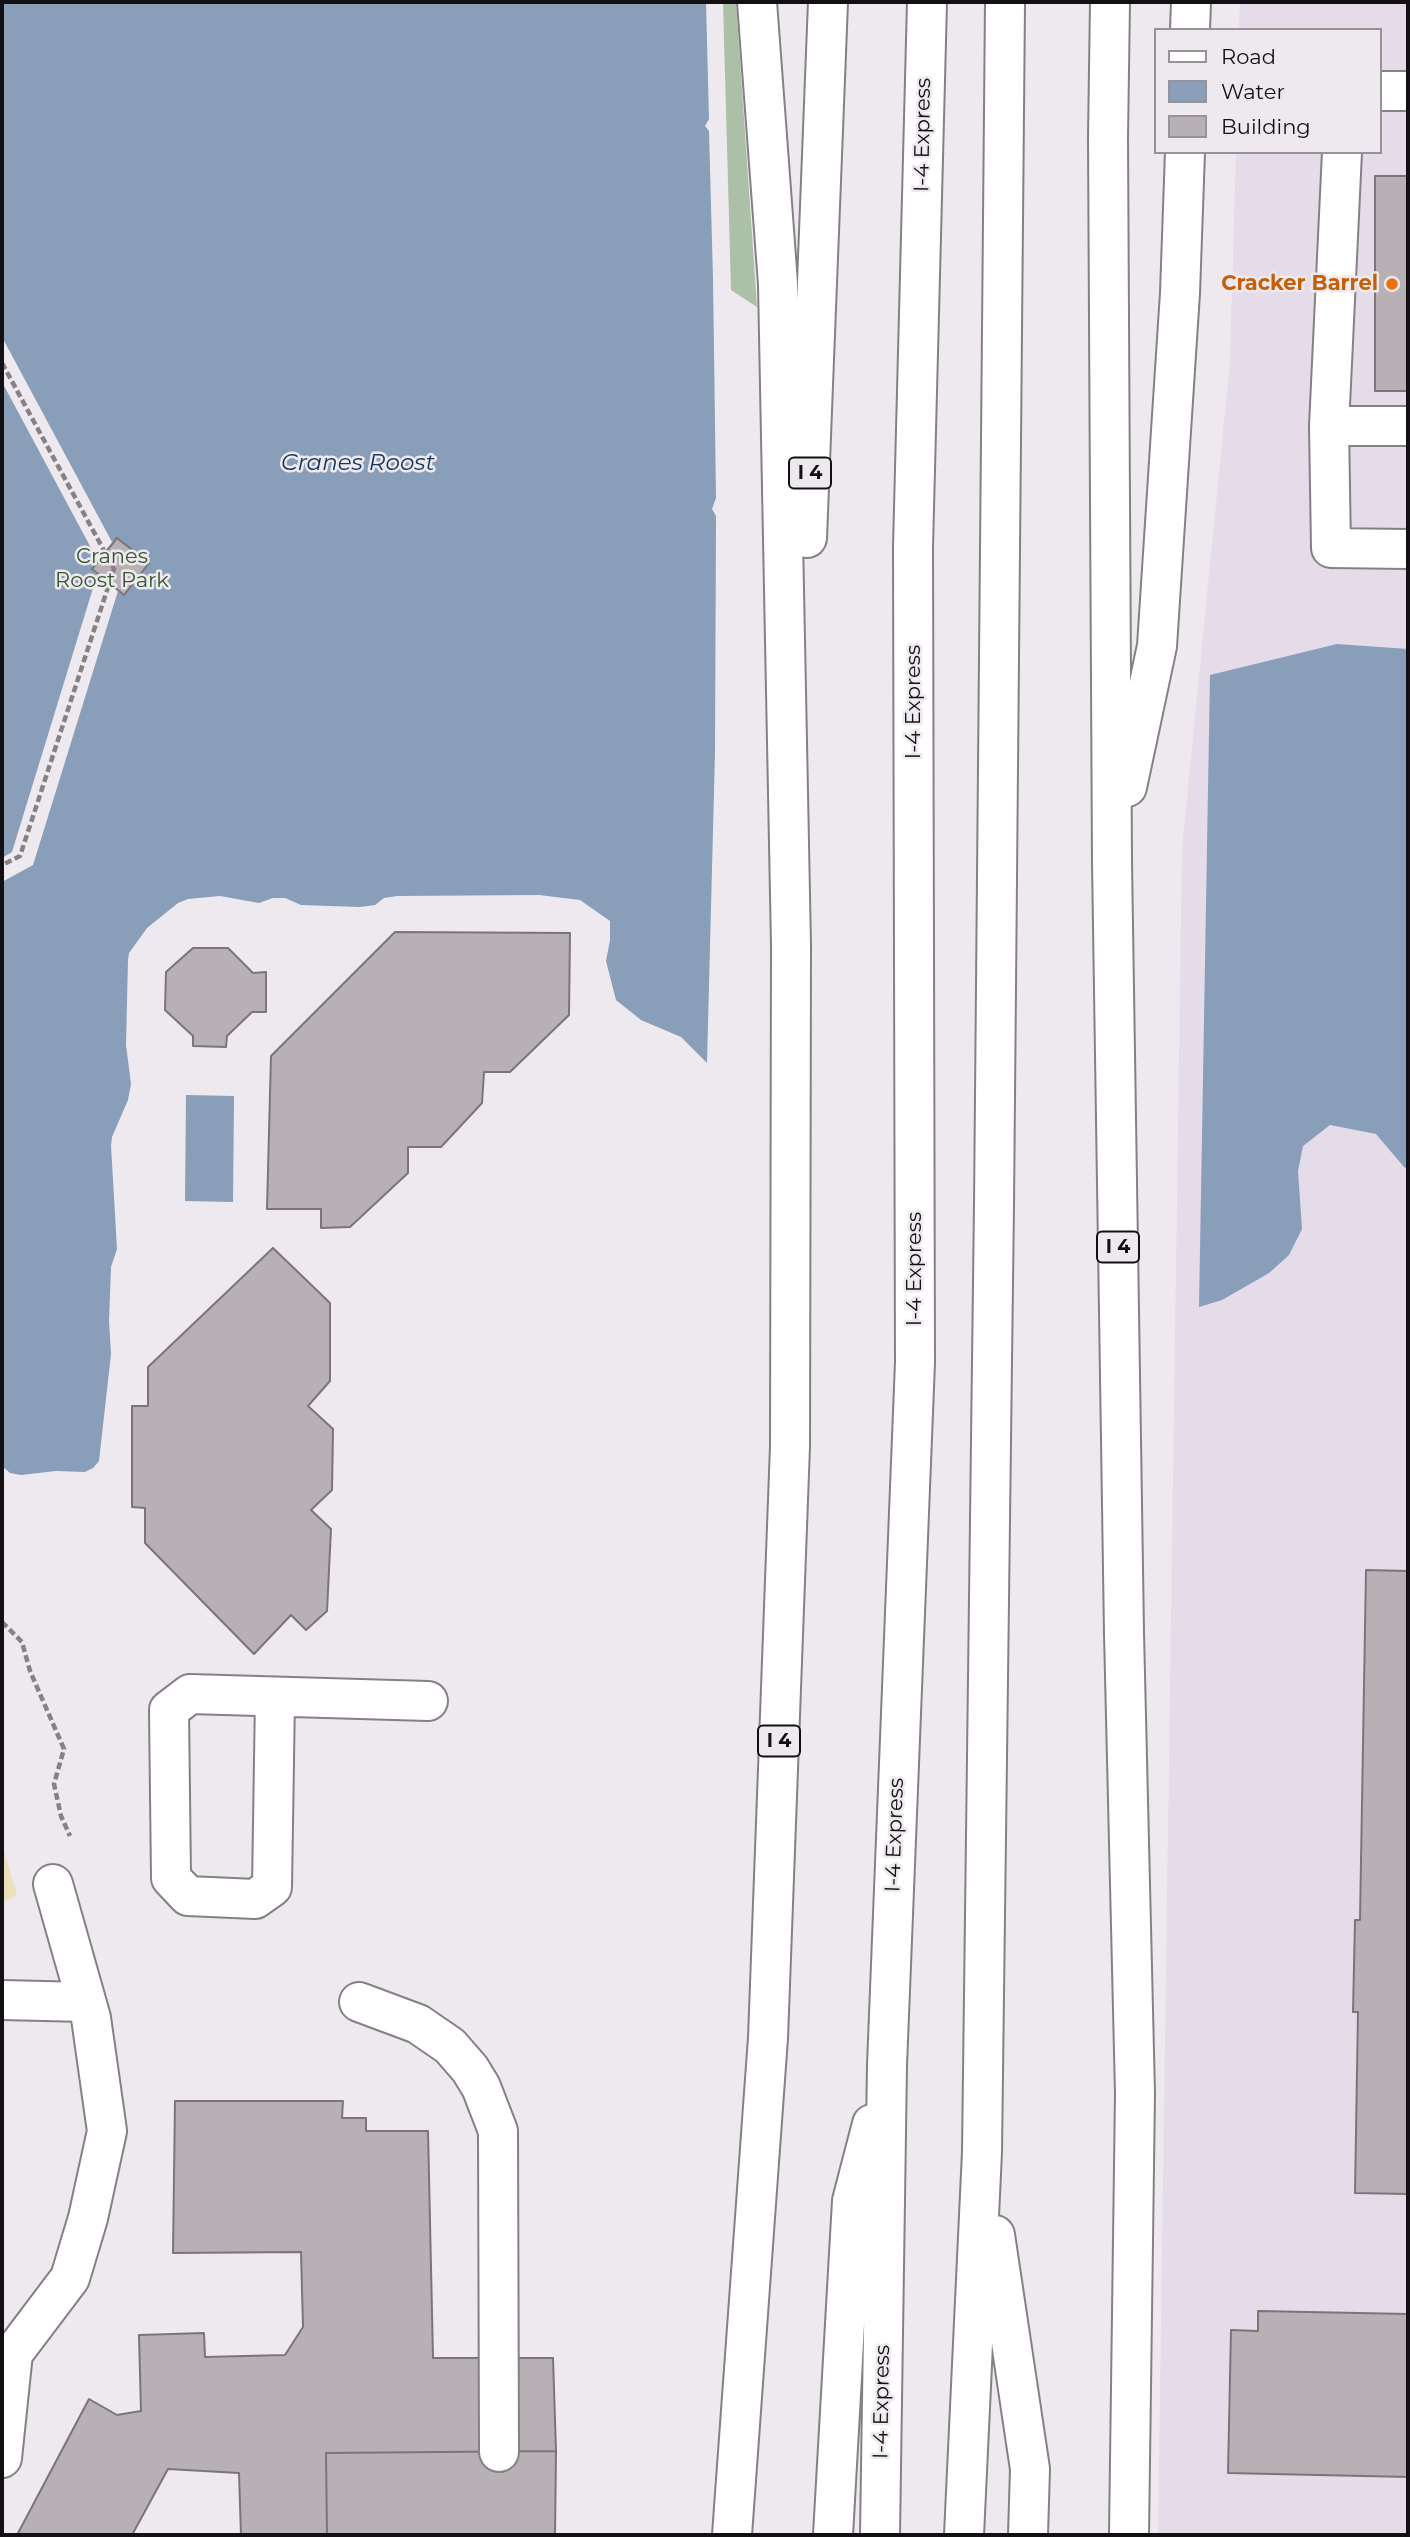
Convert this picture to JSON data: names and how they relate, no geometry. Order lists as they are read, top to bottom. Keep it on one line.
{"streets":{"main road":["I-4 Express","I 4"]},"water":["Cranes Roost"],"parks":["Cranes Roost Park"],"places":["Cracker Barrel"],"legend":["Road","Water","Building"]}
